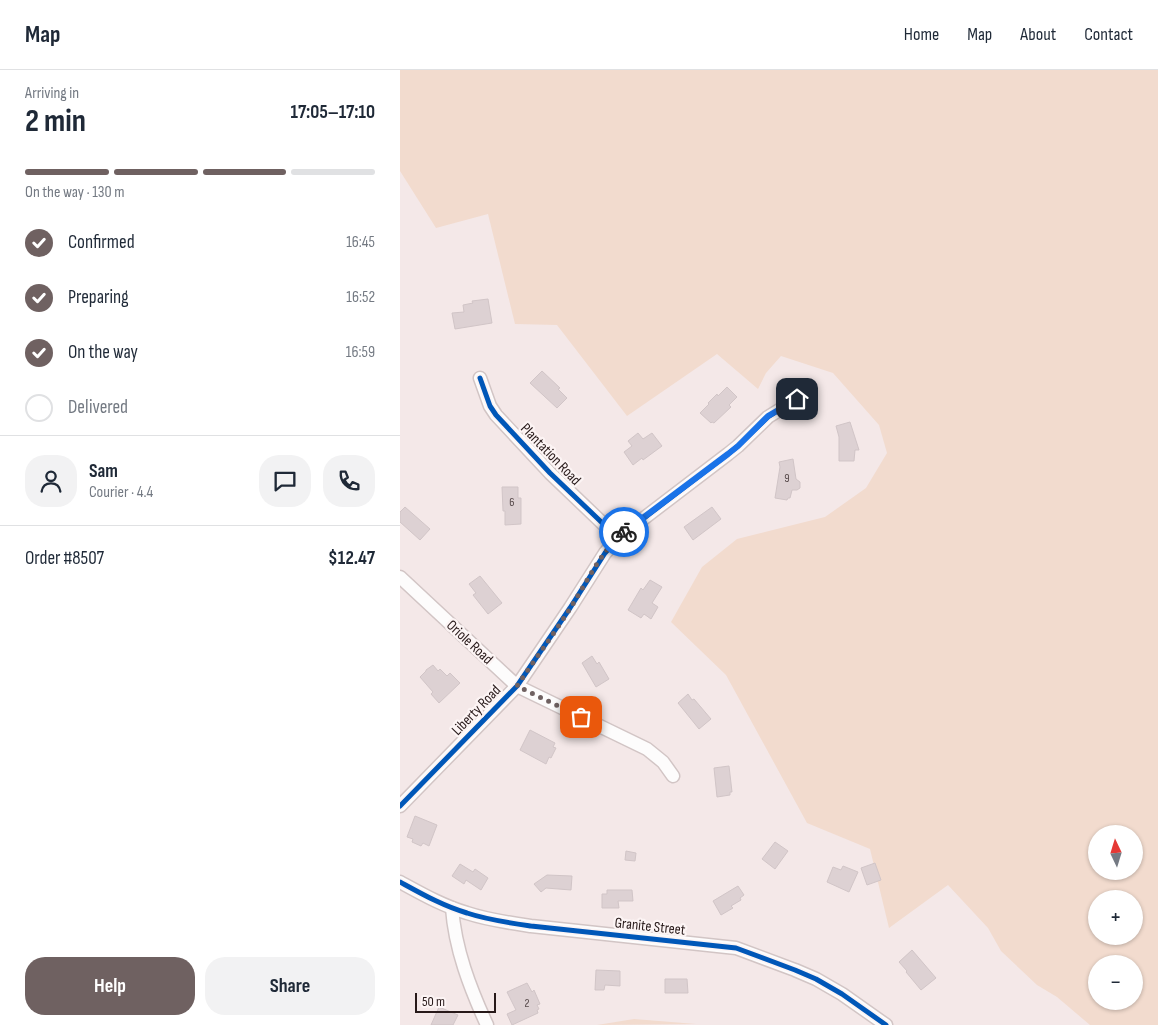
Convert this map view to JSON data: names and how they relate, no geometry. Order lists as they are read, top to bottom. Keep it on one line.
{"streets":{"street":["Plantation Road","Oriole Road","Liberty Road","Granite Street"]},"crossings":[["Plantation Road","Liberty Road"],["Oriole Road","Liberty Road"]],"house_numbers":["9","6","2"],"scale_bar":"50 m","north":"top","page":{"header":"Map","nav":["Home","Map","About","Contact"],"heading":["2 min","Arriving in","17:05–17:10"],"panel":["Sam","Courier · 4.4","Order #8507","$12.47"],"bar":"On the way · 130 m","list":[["Confirmed","16:45"],["Preparing","16:52"],["On the way","16:59"],"Delivered"],"map_buttons":["+","−"],"buttons":["Help","Share"],"scale":"50 m"}}
